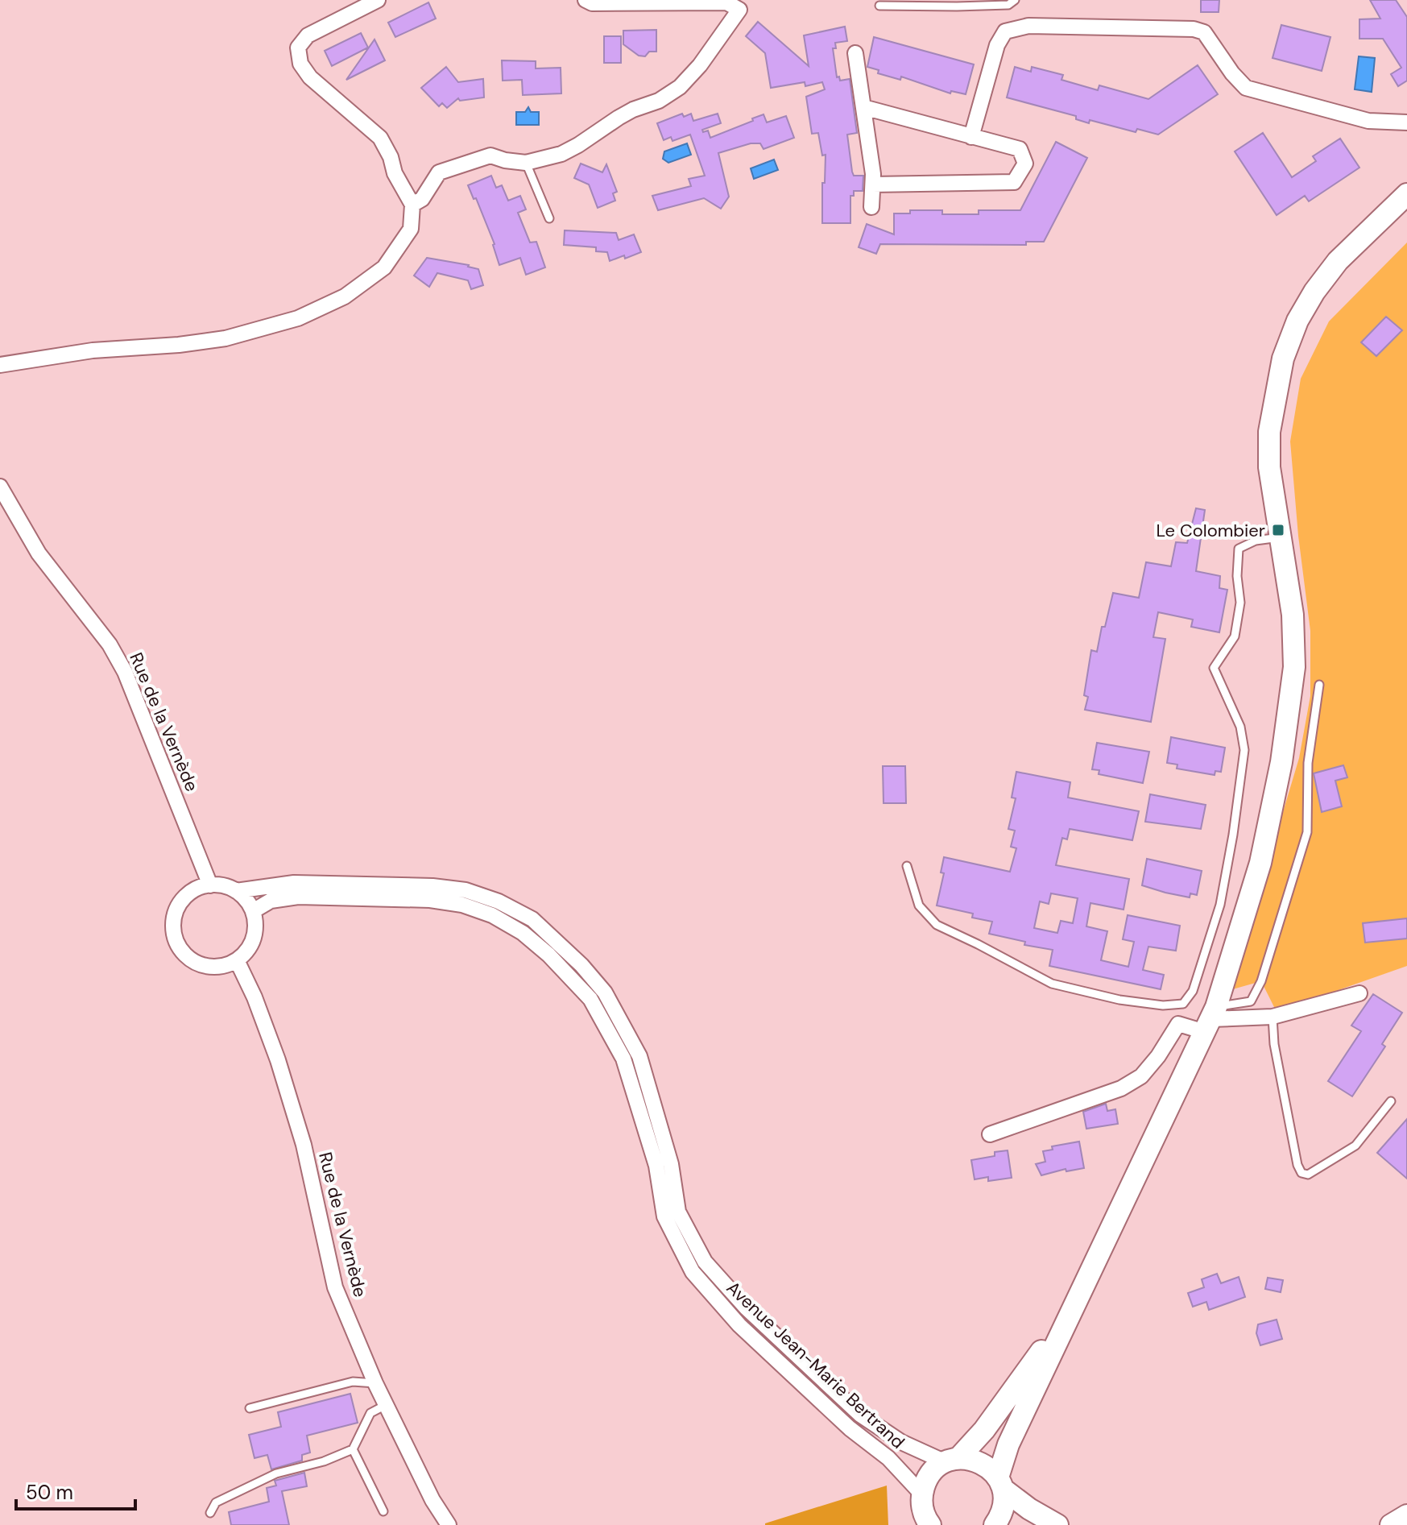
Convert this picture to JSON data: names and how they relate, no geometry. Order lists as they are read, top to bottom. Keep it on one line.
{"streets":{"street":["Rue de la Vernède","Avenue Jean-Marie Bertrand"]},"crossings":[["Rue de la Vernède","Avenue Jean-Marie Bertrand"]],"places":{"transit":["Le Colombier"]},"scale_bar":"50 m"}
